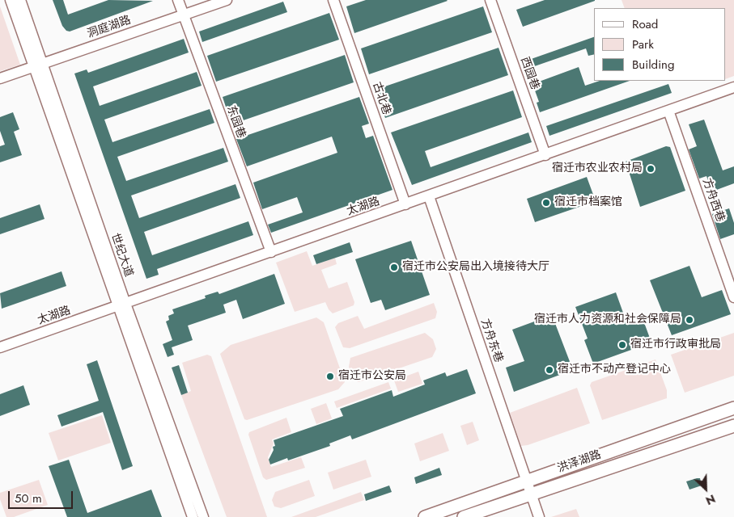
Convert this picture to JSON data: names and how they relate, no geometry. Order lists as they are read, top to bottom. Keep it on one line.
{"streets":{"main road":["洪泽湖路"],"street":["洞庭湖路","西园巷","古北巷","东园巷","方舟西巷","太湖路","世纪大道","方舟东巷"]},"crossings":[["洞庭湖路","东园巷"],["洞庭湖路","世纪大道"],["西园巷","太湖路"],["古北巷","太湖路"],["东园巷","太湖路"],["方舟西巷","太湖路"],["太湖路","世纪大道"],["太湖路","方舟东巷"],["方舟东巷","洪泽湖路"]],"places":["宿迁市农业农村局","宿迁市档案馆","宿迁市公安局出入境接待大厅","宿迁市人力资源和社会保障局","宿迁市行政审批局","宿迁市不动产登记中心","宿迁市公安局"],"legend":["Road","Park","Building"],"scale_bar":"50 m","north":"bottom right"}
